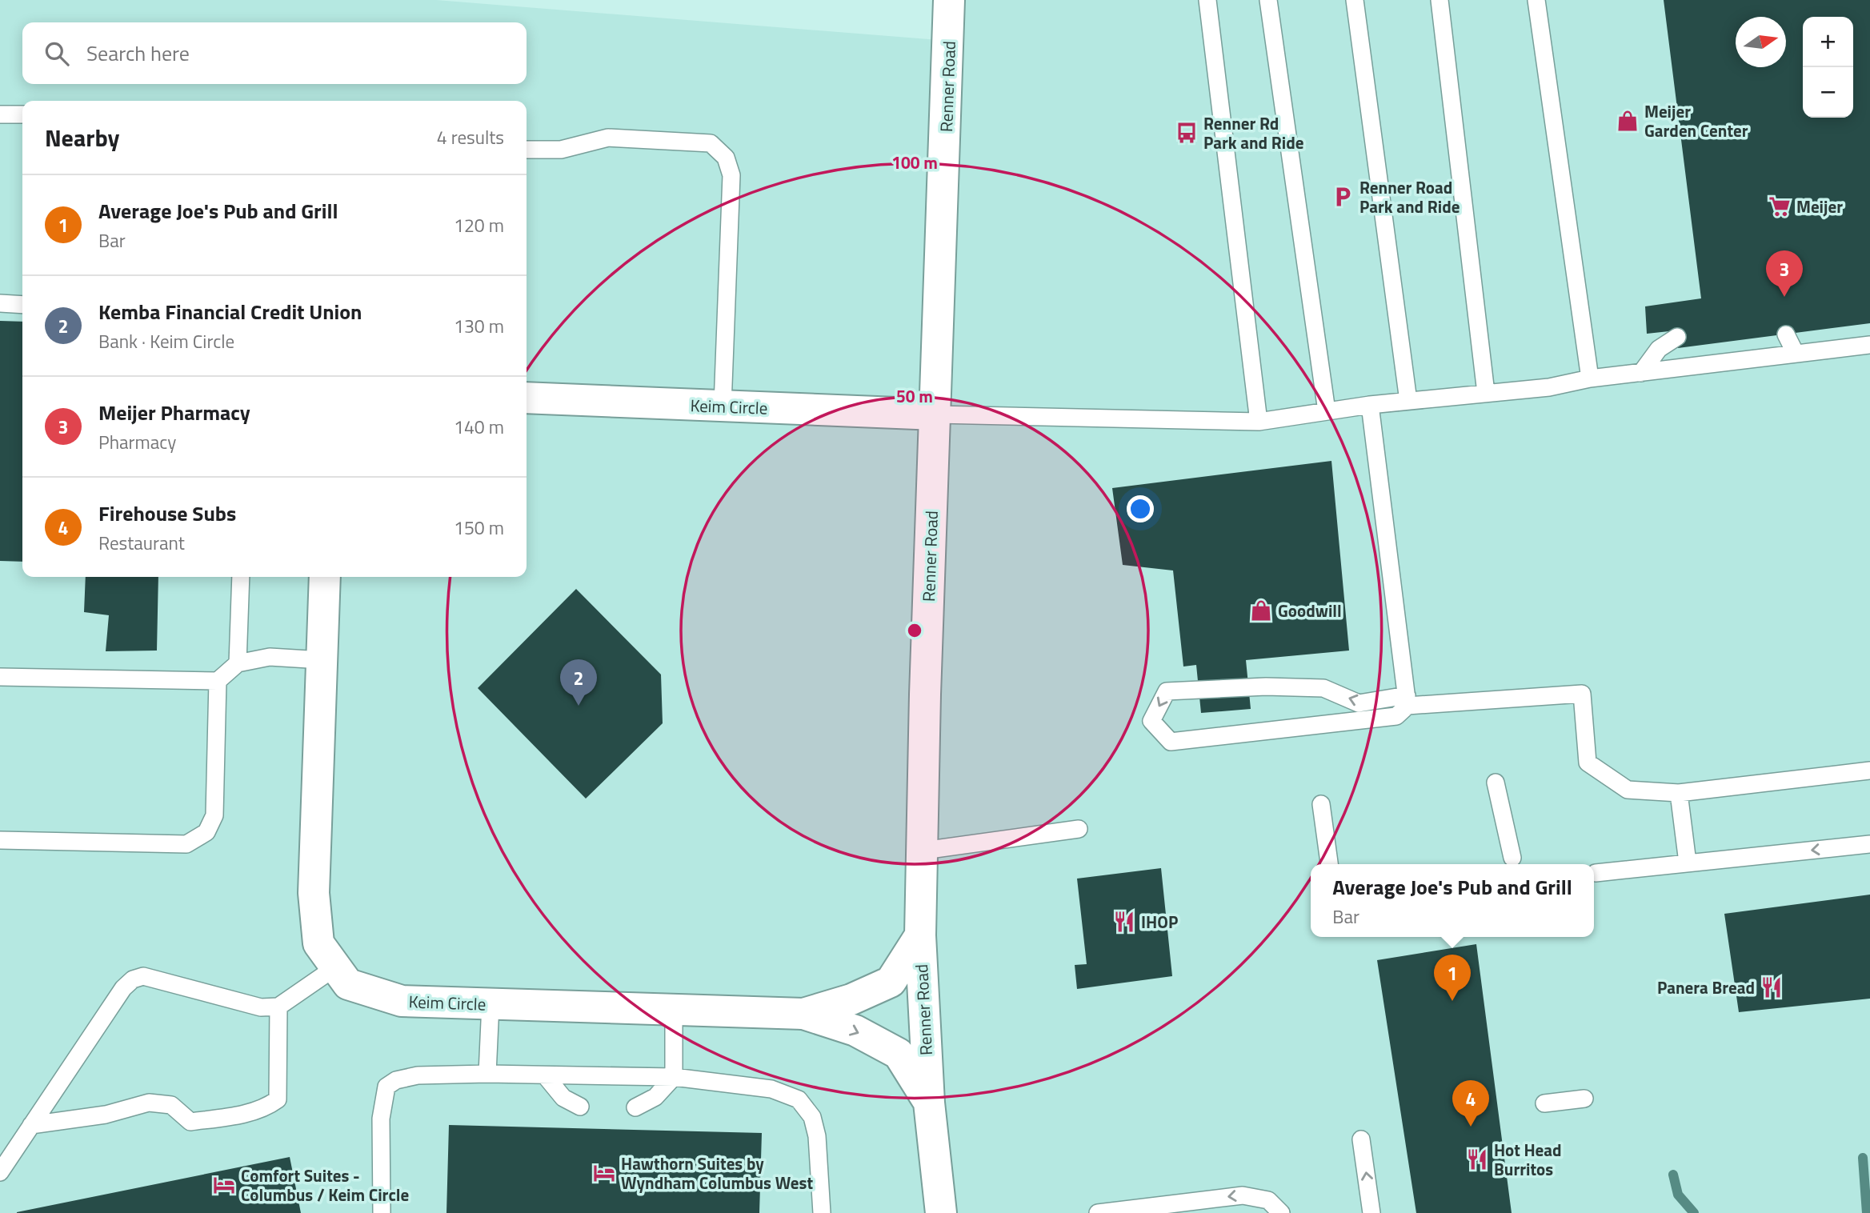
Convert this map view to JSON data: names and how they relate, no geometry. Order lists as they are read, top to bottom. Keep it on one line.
{"streets":{"main road":["Renner Road","Keim Circle"]},"crossings":[["Renner Road","Keim Circle"]],"places":{"shop":["Meijer Garden Center","Goodwill"],"bus stop":["Renner Rd Park and Ride"],"parking":["Renner Road Park and Ride"],"supermarket":["Meijer"],"restaurant":["IHOP","Panera Bread","Hot Head Burritos"],"hotel":["Hawthorn Suites by Wyndham Columbus West","Comfort Suites - Columbus / Keim Circle"]},"north":"right","page":{"map_buttons":["+","−"],"search":"Search here","heading":["Nearby","4 results"],"list":[{"mark":"1","name":"Average Joe's Pub and Grill","note":"Bar","value":"120 m"},{"mark":"2","name":"Kemba Financial Credit Union","note":"Bank · Keim Circle","value":"130 m"},{"mark":"3","name":"Meijer Pharmacy","note":"Pharmacy","value":"140 m"},{"mark":"4","name":"Firehouse Subs","note":"Restaurant","value":"150 m"}],"pins":["3","2","1","4"],"popup":["Average Joe's Pub and Grill","Bar"]},"rings":["100 m","50 m"]}
